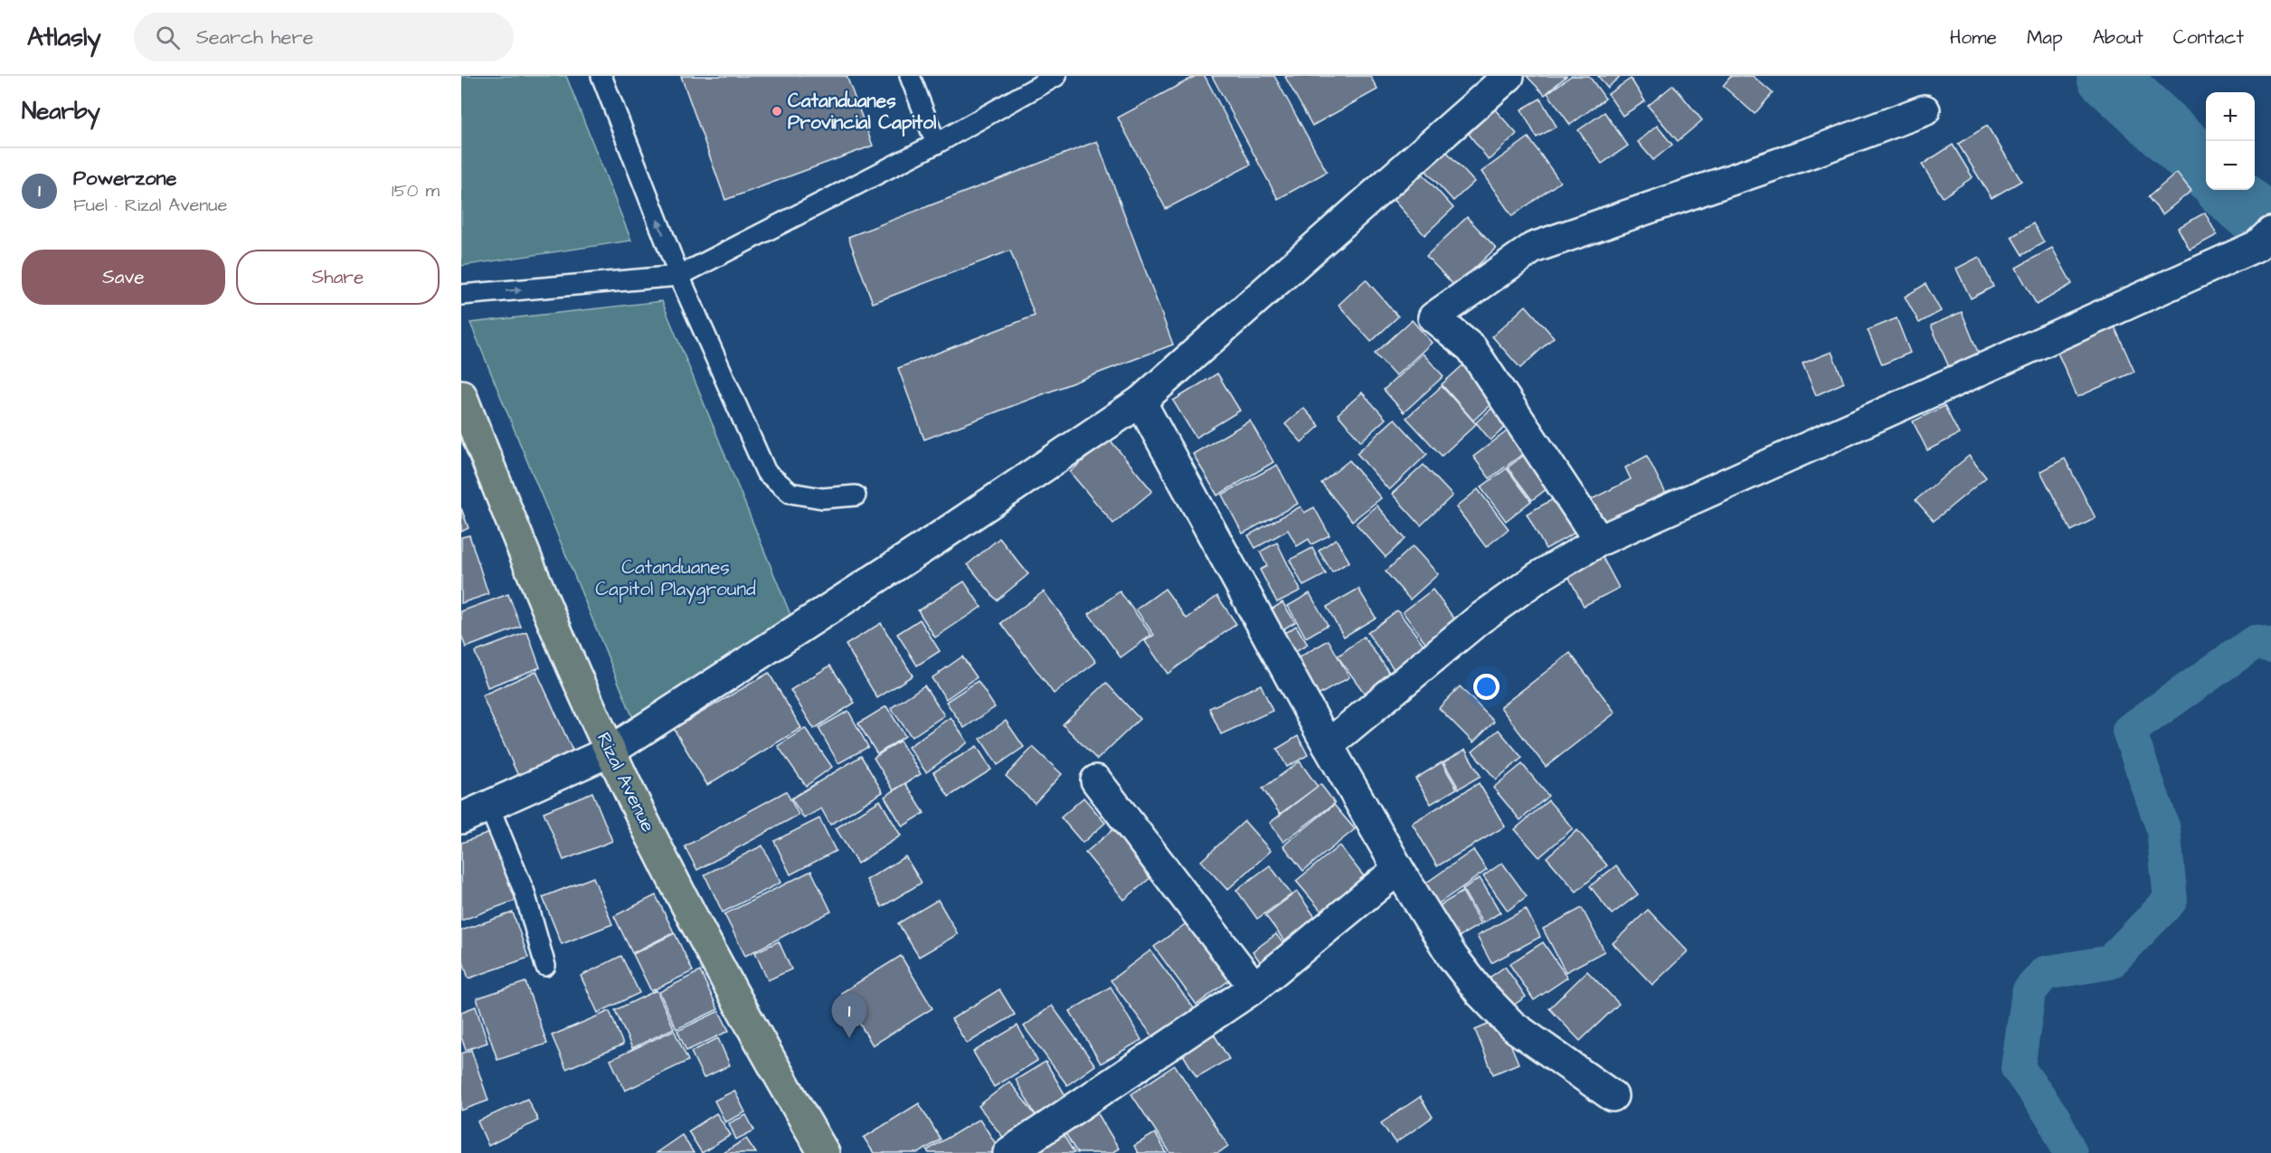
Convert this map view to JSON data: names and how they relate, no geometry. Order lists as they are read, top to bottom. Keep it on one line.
{"streets":{"main road":["Rizal Avenue"]},"parks":["Catanduanes Capitol Playground"],"places":["Catanduanes Provincial Capitol"],"page":{"header":"Atlasly","search":"Search here","nav":["Home","Map","About","Contact"],"heading":"Nearby","map_buttons":["+","−"],"list":[{"mark":"1","name":"Powerzone","note":"Fuel · Rizal Avenue","value":"150 m"}],"buttons":["Save","Share"],"pins":"1"}}
